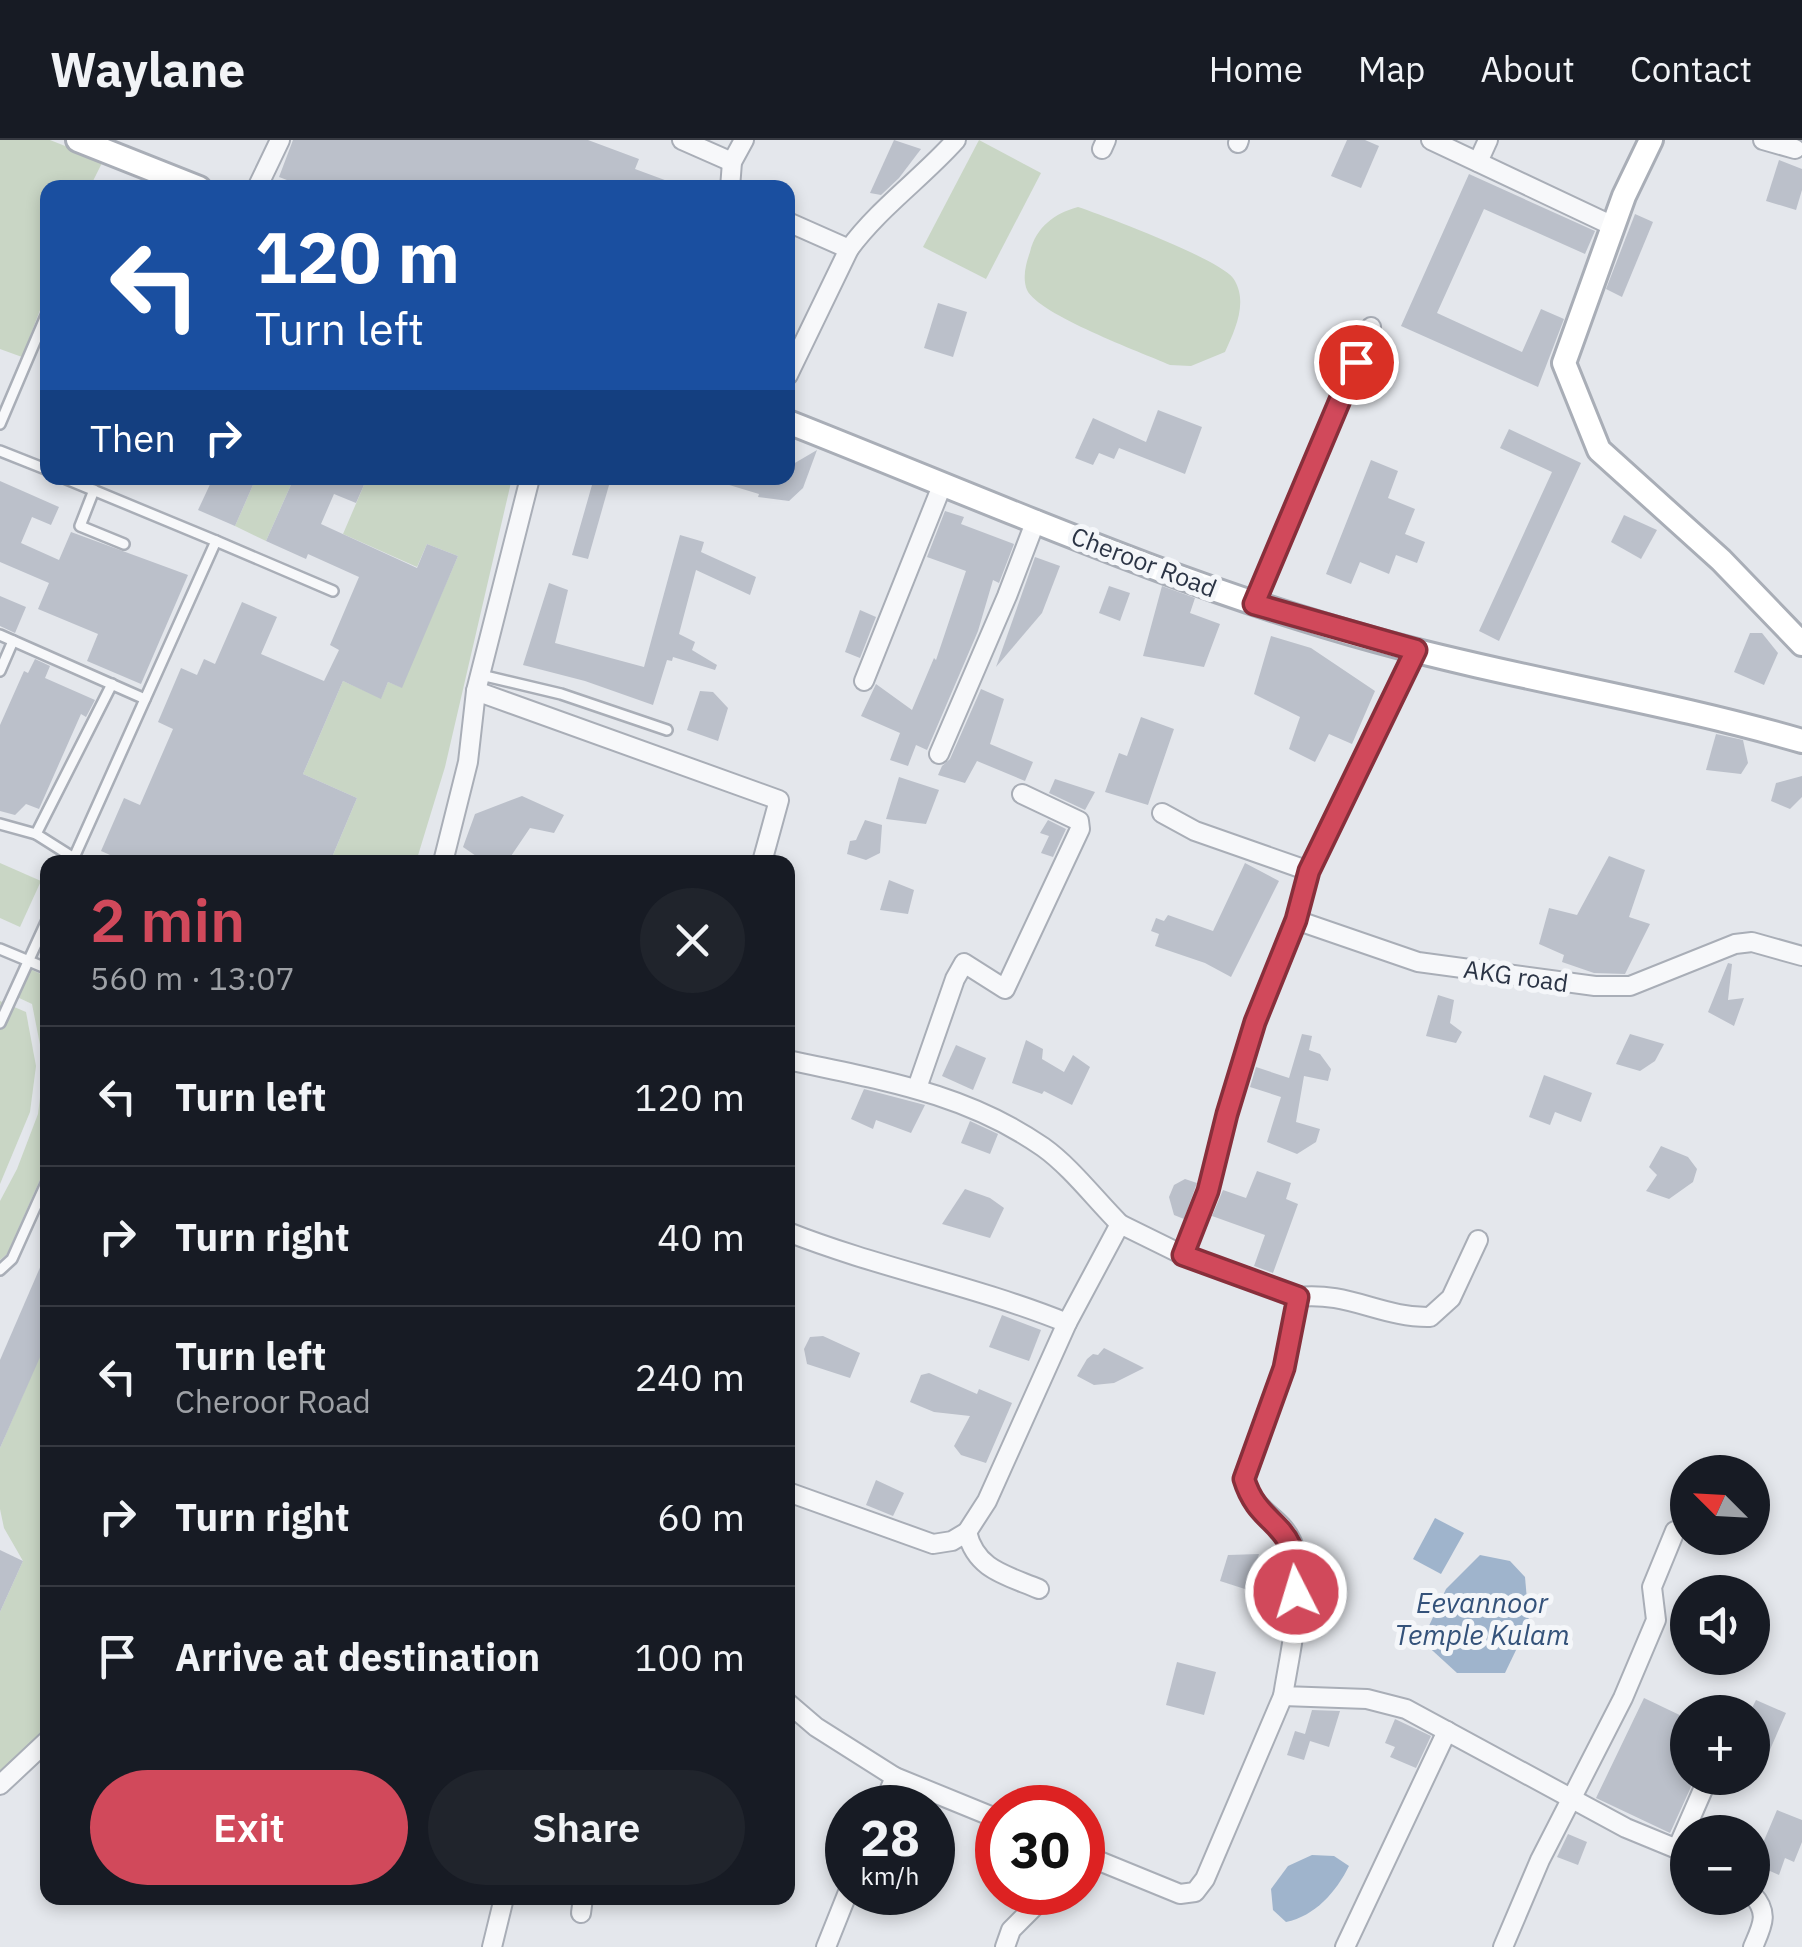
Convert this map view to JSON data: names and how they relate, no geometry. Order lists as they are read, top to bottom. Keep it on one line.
{"streets":{"main road":["Cheroor Road"],"street":["AKG road"]},"water":["Eevannoor Temple Kulam"],"north":"top left","page":{"header":"Waylane","nav":["Home","Map","About","Contact"],"turn":["120 m","Turn left"],"then":"Then","heading":["2 min","560 m · 13:07"],"list":[{"name":"Turn left","value":"120 m"},{"name":"Turn right","value":"40 m"},{"name":"Turn left","note":"Cheroor Road","value":"240 m"},{"name":"Turn right","value":"60 m"},{"name":"Arrive at destination","value":"100 m"}],"map_buttons":["+","−"],"buttons":["Exit","Share"],"speed":"28 km/h","limit":"30"}}
